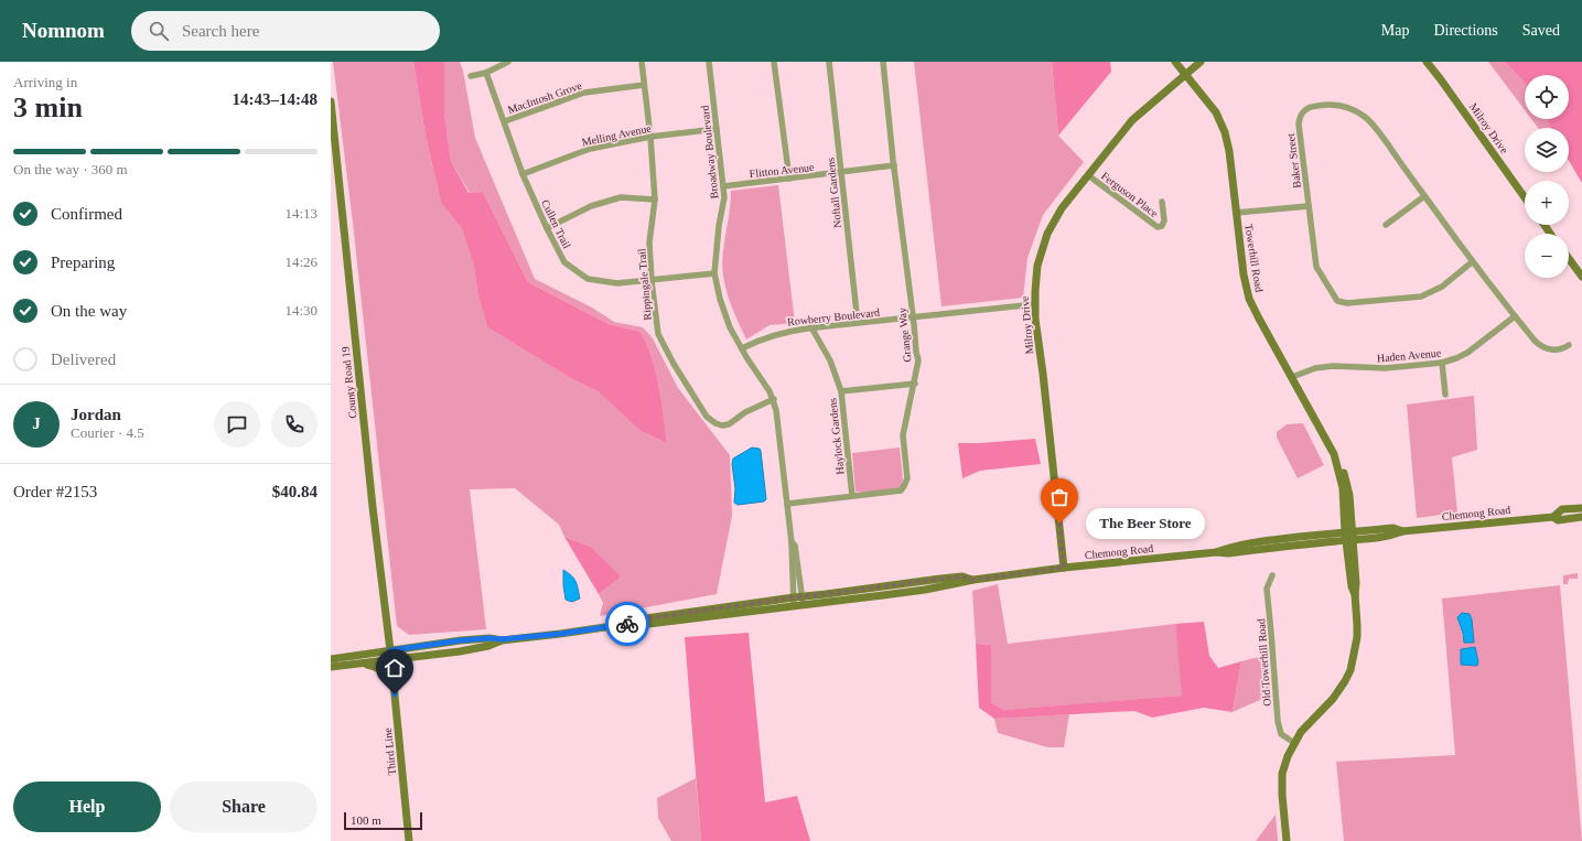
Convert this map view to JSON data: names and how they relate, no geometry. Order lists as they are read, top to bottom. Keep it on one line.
{"streets":{"main road":["Milroy Drive","Towerhill Road","County Road 19","Chemong Road","Third Line"],"street":["MacIntosh Grove","Melling Avenue","Broadway Boulevard","Baker Street","Flitton Avenue","Noftall Gardens","Ferguson Place","Cullen Trail","Rippingale Trail","Rowberry Boulevard","Grange Way","Haden Avenue","Haylock Gardens","Old Towerhill Road"]},"crossings":[["MacIntosh Grove","Cullen Trail"],["MacIntosh Grove","Rippingale Trail"],["Milroy Drive","Ferguson Place"],["Milroy Drive","Towerhill Road"],["Milroy Drive","Rowberry Boulevard"],["Milroy Drive","Chemong Road"],["Melling Avenue","Broadway Boulevard"],["Melling Avenue","Cullen Trail"],["Melling Avenue","Rippingale Trail"],["Broadway Boulevard","Flitton Avenue"],["Broadway Boulevard","Cullen Trail"],["Broadway Boulevard","Rippingale Trail"],["Broadway Boulevard","Rowberry Boulevard"],["Broadway Boulevard","Grange Way"],["Broadway Boulevard","Chemong Road"],["Baker Street","Haden Avenue"],["Flitton Avenue","Noftall Gardens"],["Flitton Avenue","Grange Way"],["Noftall Gardens","Rowberry Boulevard"],["Cullen Trail","Rippingale Trail"],["Towerhill Road","Haden Avenue"],["Towerhill Road","Chemong Road"],["Towerhill Road","Old Towerhill Road"],["Rowberry Boulevard","Grange Way"],["Rowberry Boulevard","Haylock Gardens"],["Grange Way","Haylock Gardens"],["County Road 19","Chemong Road"],["County Road 19","Third Line"],["Chemong Road","Third Line"]],"places":["The Beer Store"],"scale_bar":"100 m","page":{"header":"Nomnom","search":"Search here","nav":["Map","Directions","Saved"],"heading":["3 min","Arriving in","14:43–14:48"],"panel":["Jordan","Courier · 4.5","Order #2153","$40.84"],"map_buttons":["+","−"],"bar":"On the way · 360 m","list":[["Confirmed","14:13"],["Preparing","14:26"],["On the way","14:30"],"Delivered"],"round":"J","bubble":"The Beer Store","buttons":["Help","Share"],"scale":"100 m"}}
